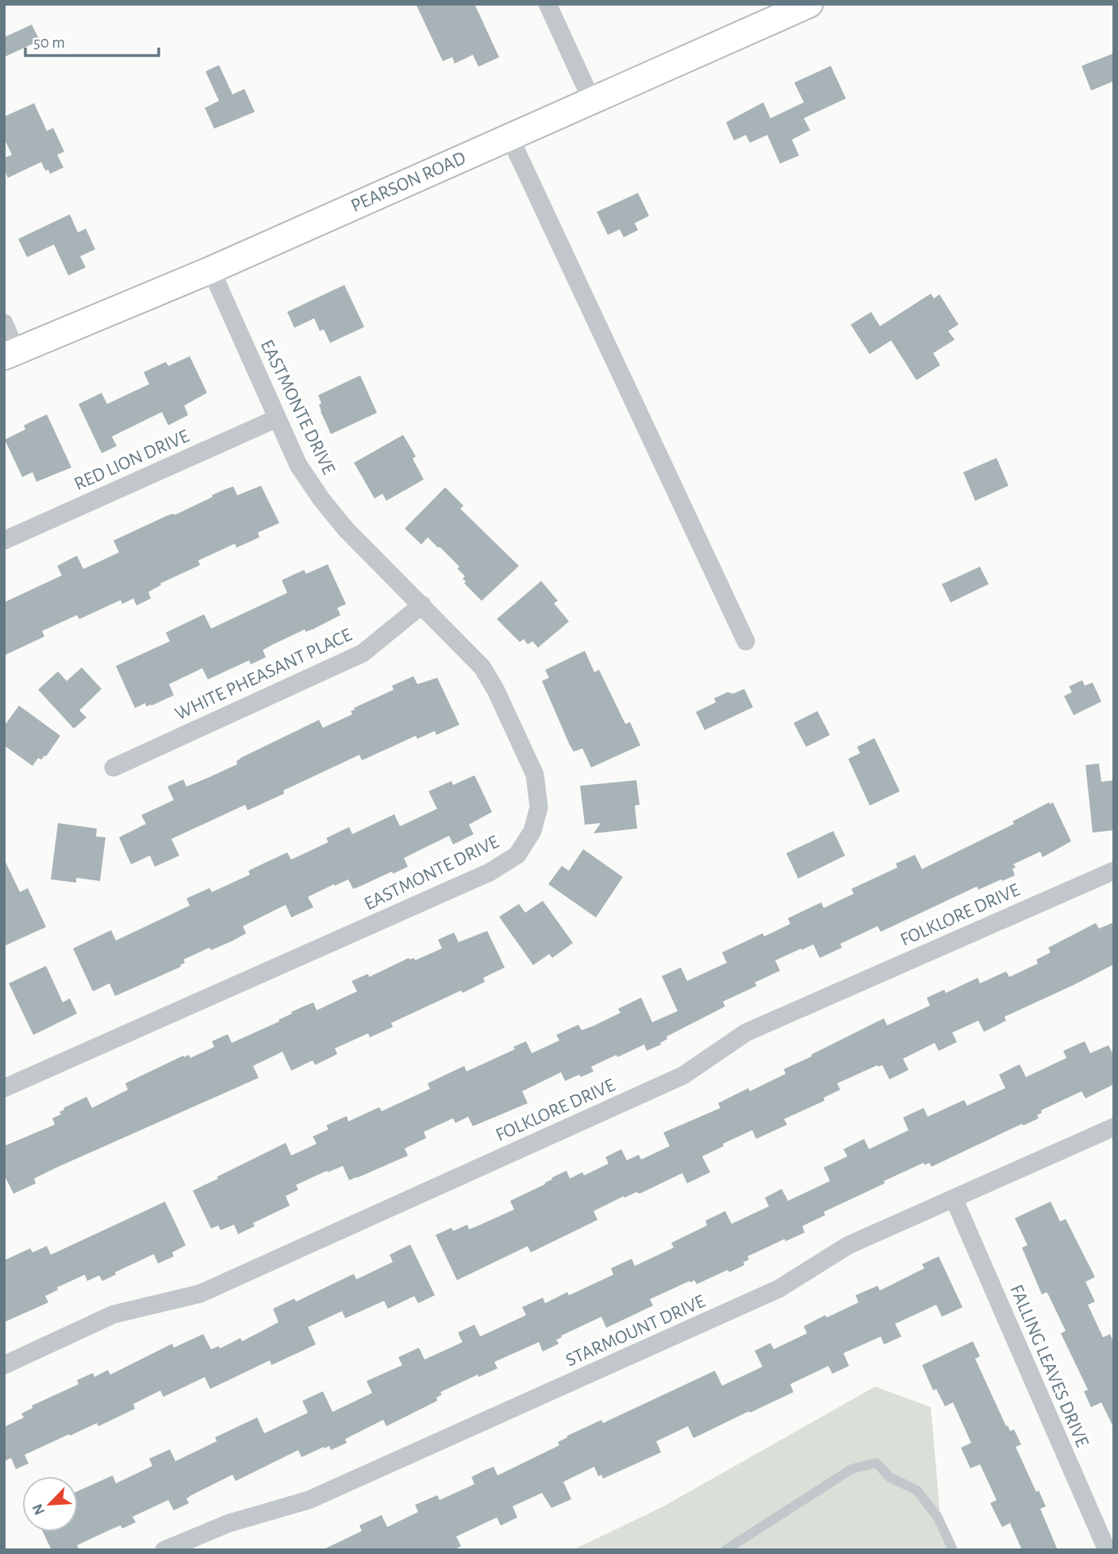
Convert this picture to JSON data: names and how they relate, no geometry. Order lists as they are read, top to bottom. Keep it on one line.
{"streets":{"street":["PEARSON ROAD","EASTMONTE DRIVE","RED LION DRIVE","WHITE PHEASANT PLACE","FOLKLORE DRIVE","STARMOUNT DRIVE","FALLING LEAVES DRIVE"]},"crossings":[["PEARSON ROAD","EASTMONTE DRIVE"],["EASTMONTE DRIVE","RED LION DRIVE"],["EASTMONTE DRIVE","WHITE PHEASANT PLACE"],["STARMOUNT DRIVE","FALLING LEAVES DRIVE"]],"scale_bar":"50 m","north":"bottom left"}
